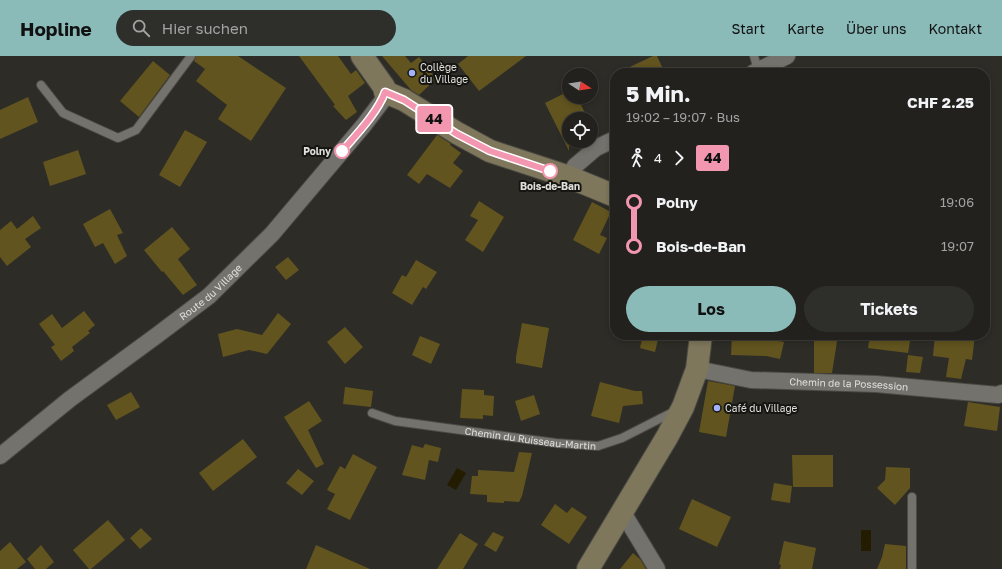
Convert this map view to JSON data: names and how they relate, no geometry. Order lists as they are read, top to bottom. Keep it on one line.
{"streets":{"street":["Route du Village","Chemin de la Possession"],"lane":["Chemin du Ruisseau-Martin"]},"places":["Collège du Village","Polny","Bois-de-Ban","Café du Village"],"lines":["bus line 44"],"north":"right","page":{"header":"Hopline","search":"Hier suchen","nav":["Start","Karte","Über uns","Kontakt"],"on_map":"44","heading":["5 Min.","19:02 – 19:07 · Bus","CHF 2.25"],"legs":["4","44"],"list":[{"name":"Polny","value":"19:06"},{"name":"Bois-de-Ban","value":"19:07"}],"buttons":["Los","Tickets"]}}
